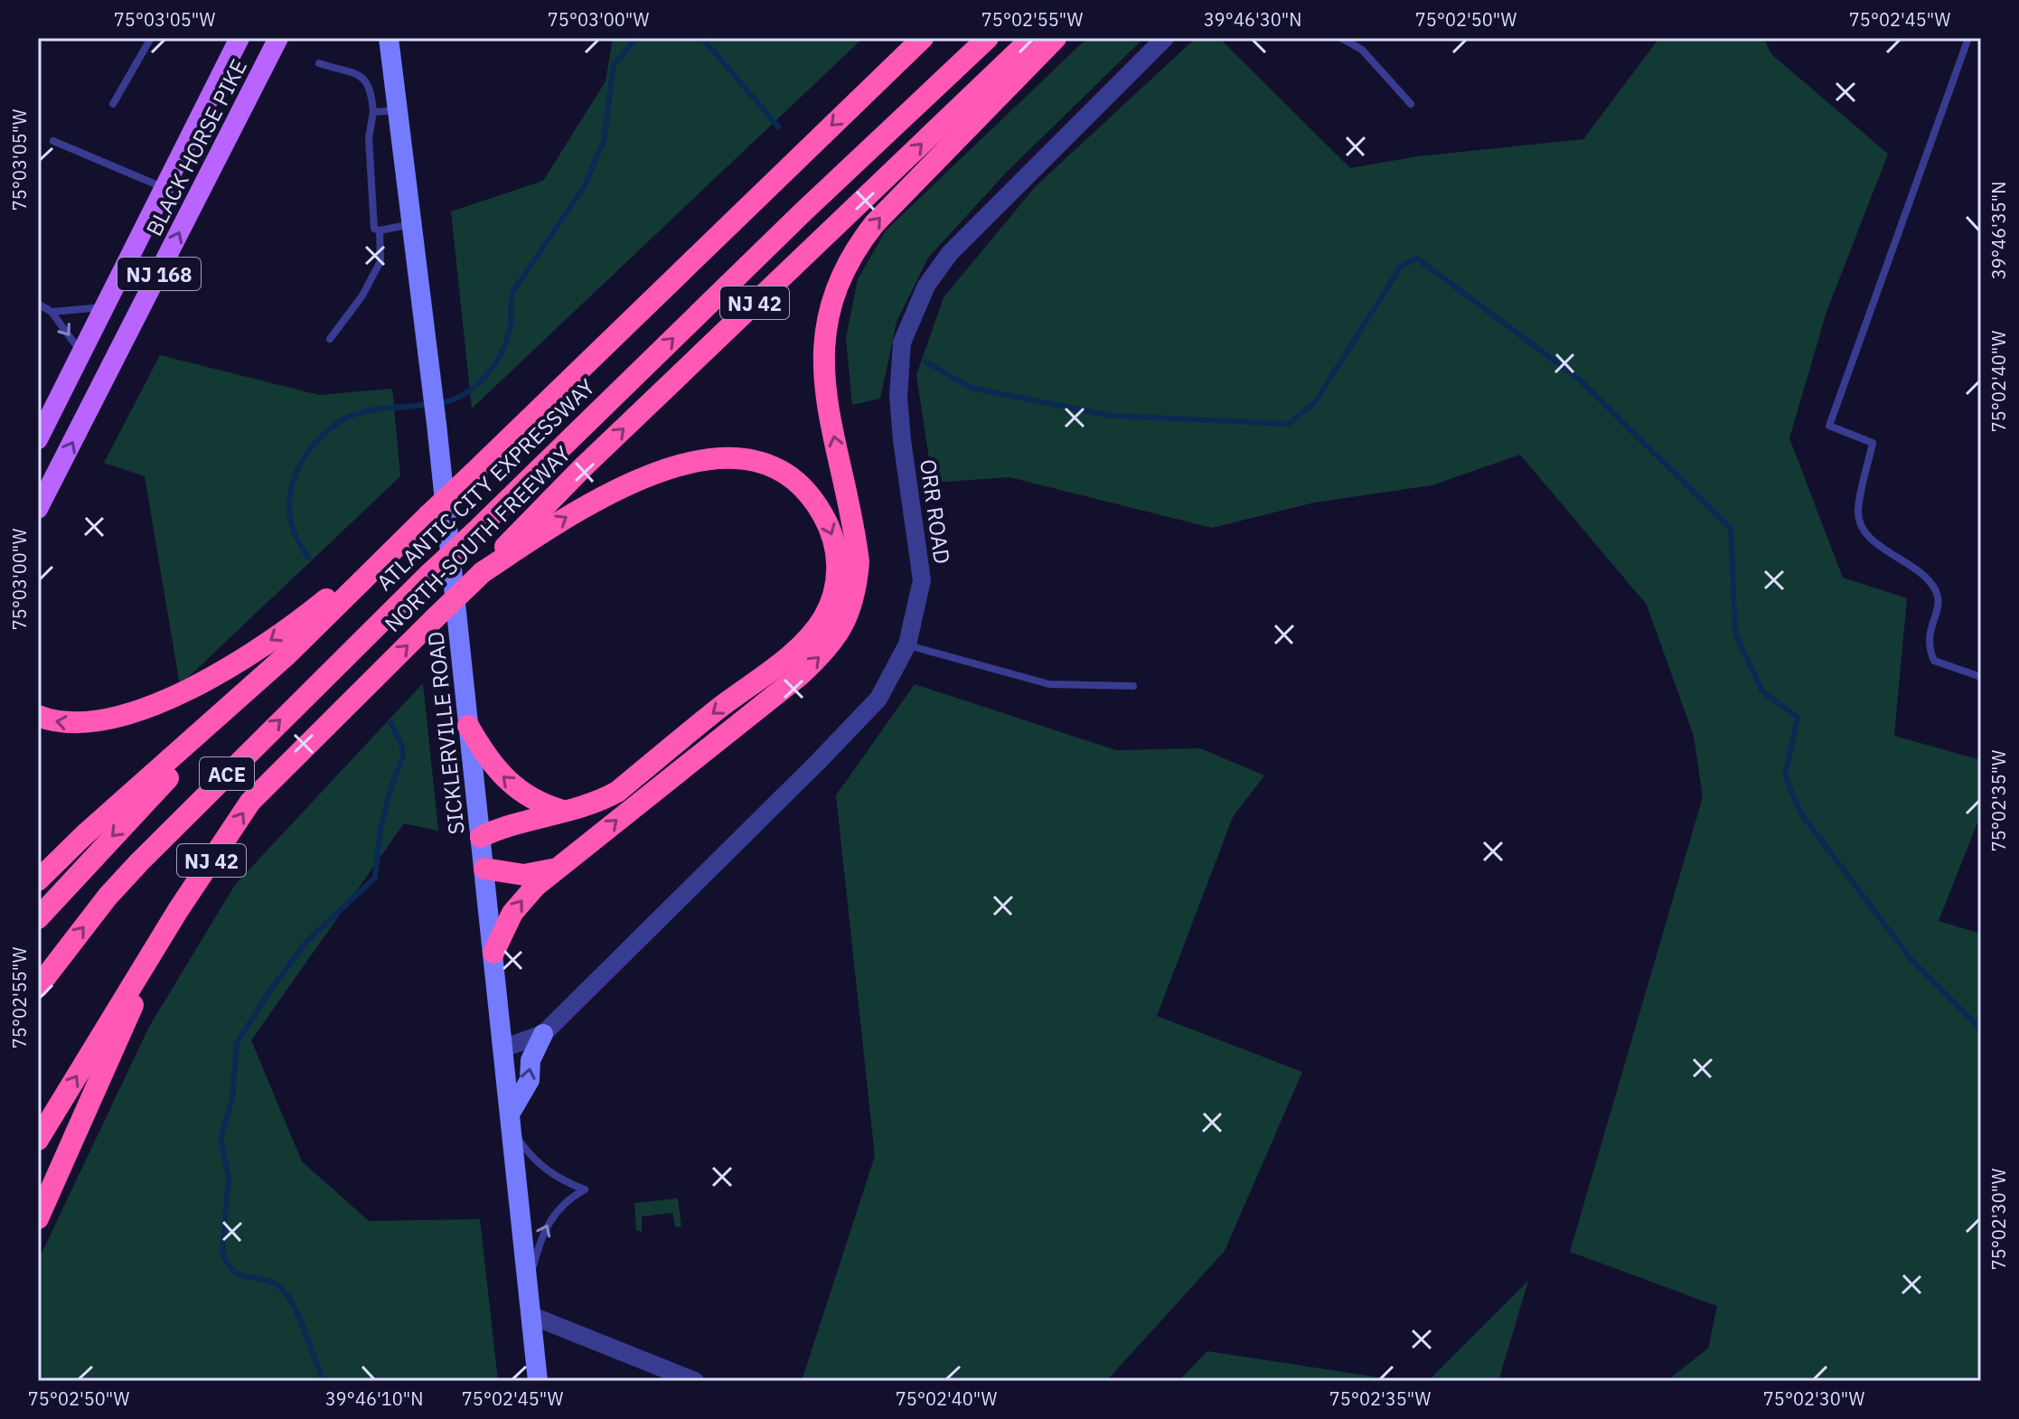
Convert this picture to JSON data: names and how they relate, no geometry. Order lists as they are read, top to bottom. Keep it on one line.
{"streets":{"highway":["NJ 42","ATLANTIC CITY EXPRESSWAY","NORTH-SOUTH FREEWAY","ACE"],"main road":["BLACK HORSE PIKE","NJ 168","SICKLERVILLE ROAD"],"street":["ORR ROAD"]},"crossings":[["ORR ROAD","SICKLERVILLE ROAD"]],"coordinates":["75°03'05\"W","75°03'00\"W","75°02'55\"W","39°46'30\"N","75°02'50\"W","75°02'45\"W","39°46'35\"N","75°02'40\"W","75°02'35\"W","75°02'30\"W","39°46'10\"N"]}
